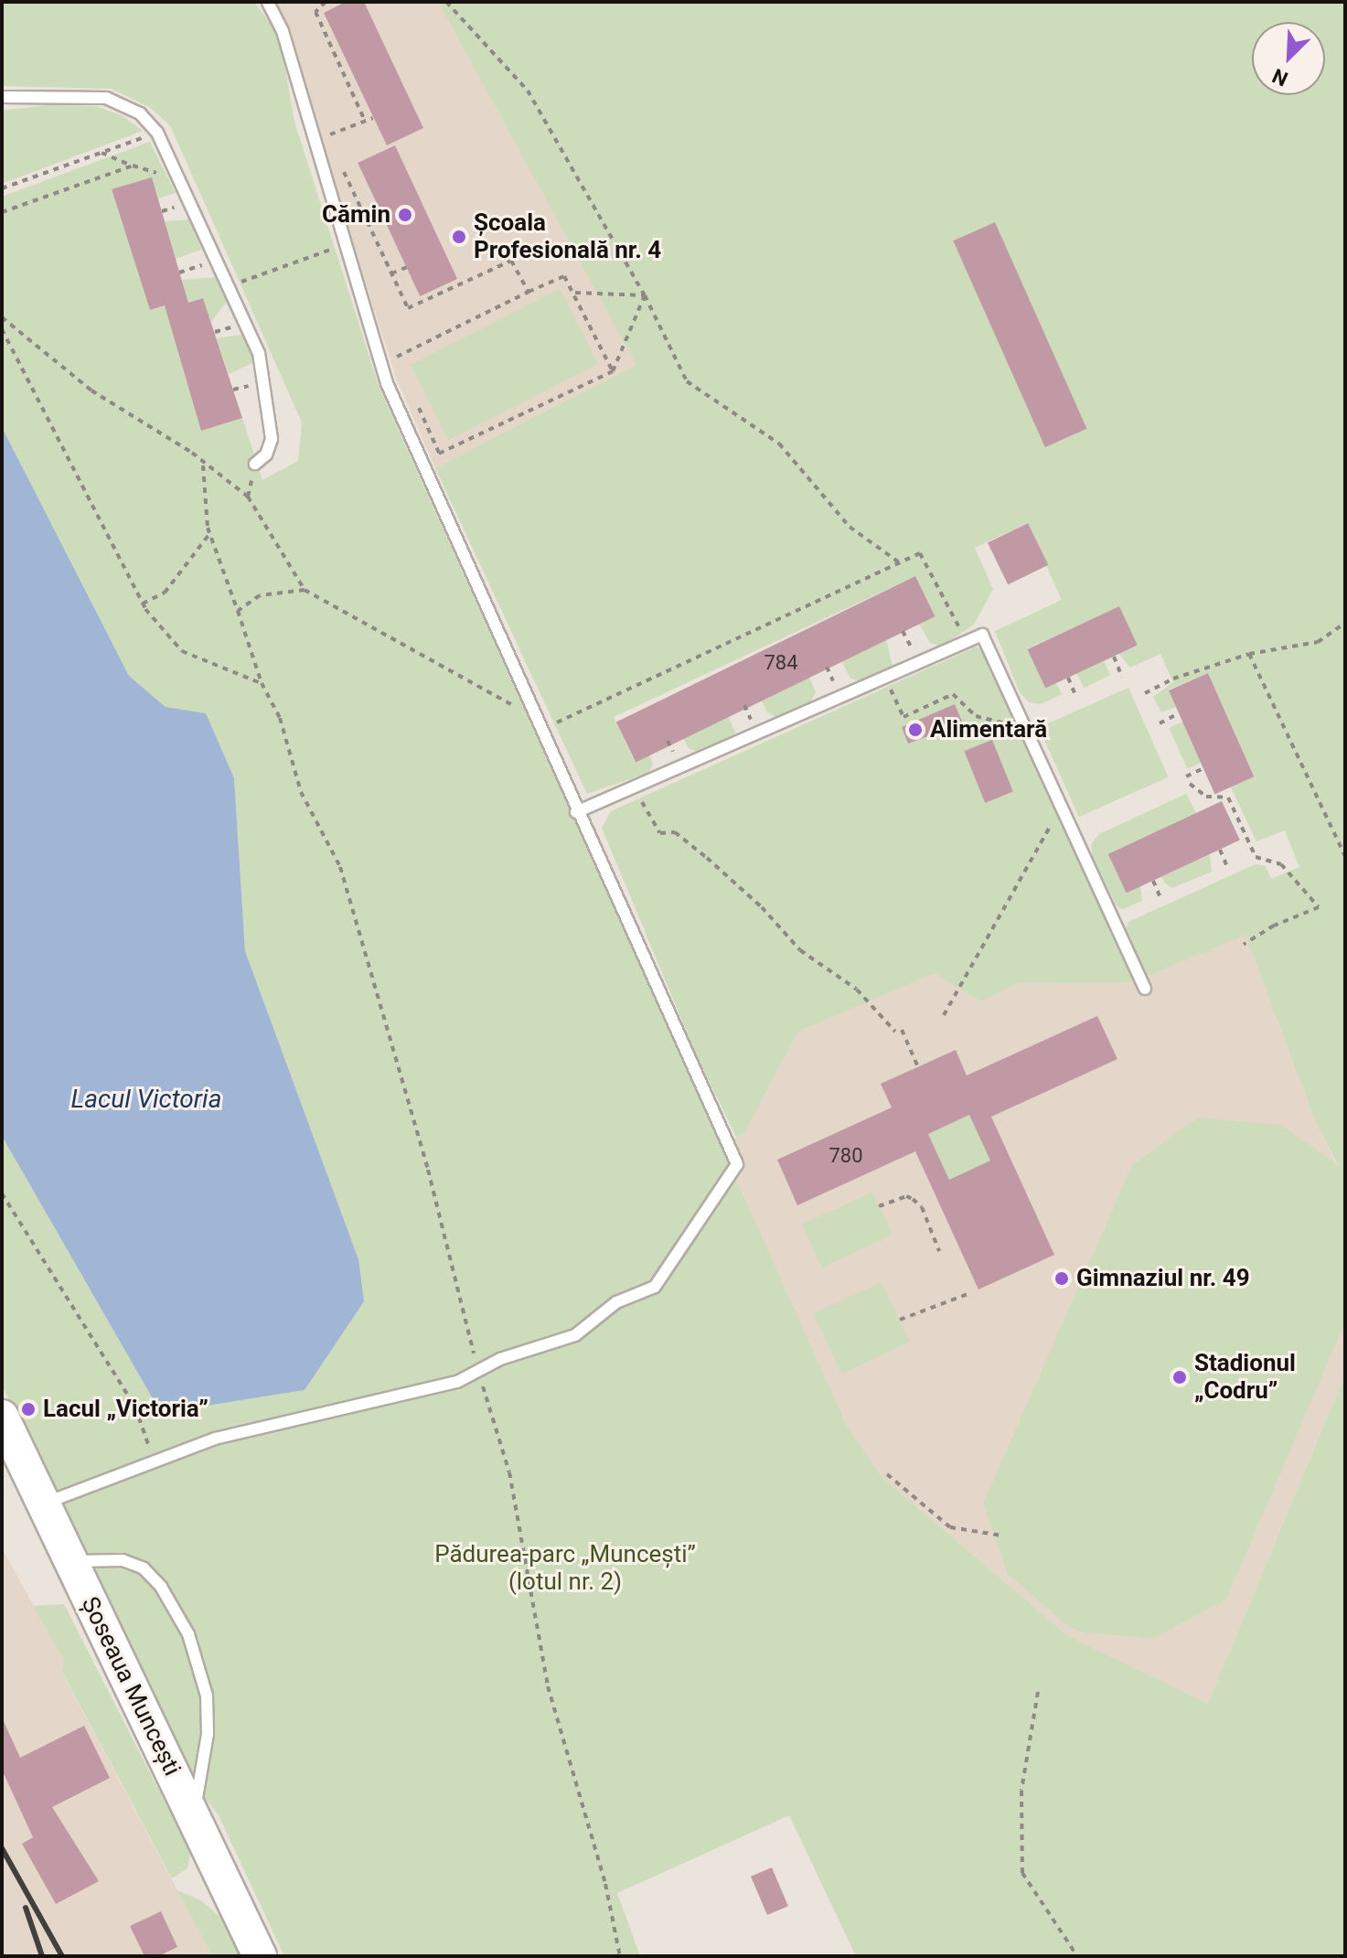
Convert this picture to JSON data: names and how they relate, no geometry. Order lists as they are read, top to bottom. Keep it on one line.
{"streets":{"main road":["Șoseaua Muncești"]},"water":["Lacul Victoria"],"parks":["Pădurea-parc „Muncești” (lotul nr. 2)"],"places":["Cămin","Școala Profesională nr. 4","Alimentară","Gimnaziul nr. 49","Stadionul „Codru”","Lacul „Victoria”"],"house_numbers":["784","780"],"north":"bottom left"}
